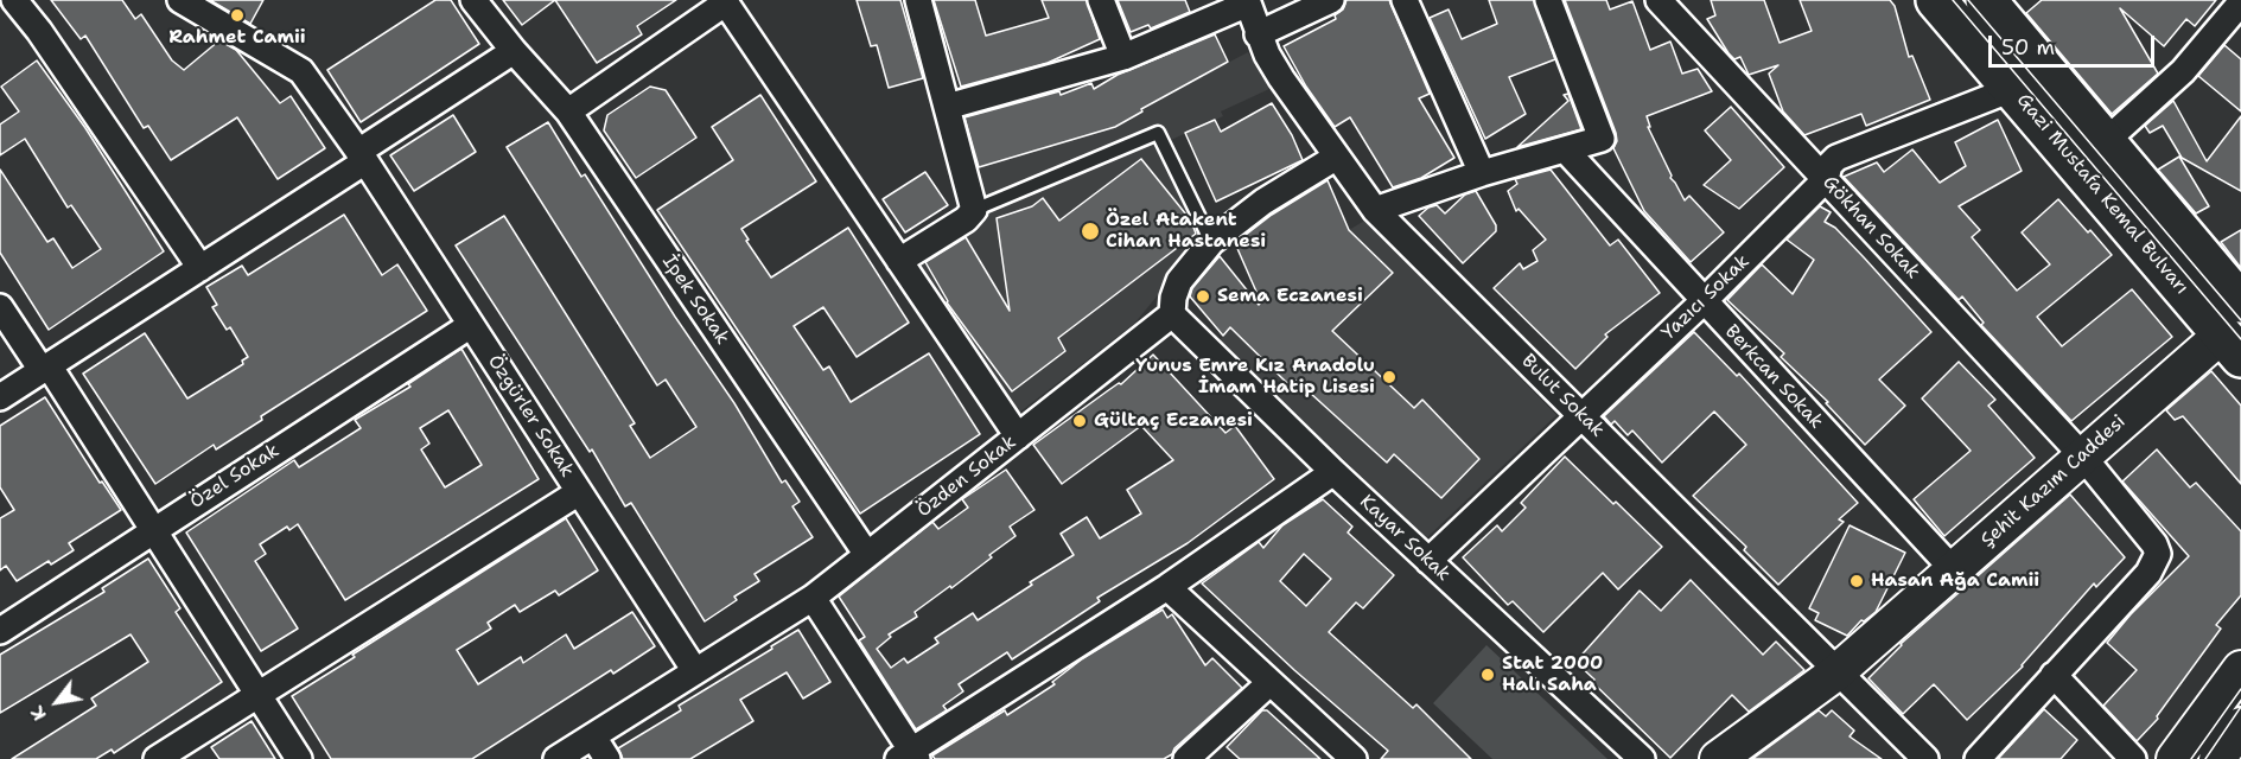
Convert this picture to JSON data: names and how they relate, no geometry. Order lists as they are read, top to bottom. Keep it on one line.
{"streets":{"main road":["Gazi Mustafa Kemal Bulvarı"],"street":["Gökhan Sokak","Yazıcı Sokak","İpek Sokak","Berkcan Sokak","Bulut Sokak","Özgürler Sokak","Özel Sokak","Özden Sokak","Şehit Kazım Caddesi","Kayar Sokak"]},"crossings":[["Gazi Mustafa Kemal Bulvarı","Yazıcı Sokak"],["Gazi Mustafa Kemal Bulvarı","Şehit Kazım Caddesi"],["Gökhan Sokak","Yazıcı Sokak"],["Gökhan Sokak","Şehit Kazım Caddesi"],["Yazıcı Sokak","Berkcan Sokak"],["Yazıcı Sokak","Bulut Sokak"],["Yazıcı Sokak","Kayar Sokak"],["İpek Sokak","Özden Sokak"],["Berkcan Sokak","Şehit Kazım Caddesi"],["Bulut Sokak","Şehit Kazım Caddesi"],["Özgürler Sokak","Özel Sokak"],["Özgürler Sokak","Özden Sokak"],["Özden Sokak","Kayar Sokak"]],"places":["Rahmet Camii","Özel Atakent Cihan Hastanesi","Sema Eczanesi","Yunus Emre Kız Anadolu İmam Hatip Lisesi","Gültaç Eczanesi","Hasan Ağa Camii","Stat 2000 Halı Saha"],"scale_bar":"50 m","north":"bottom left"}
